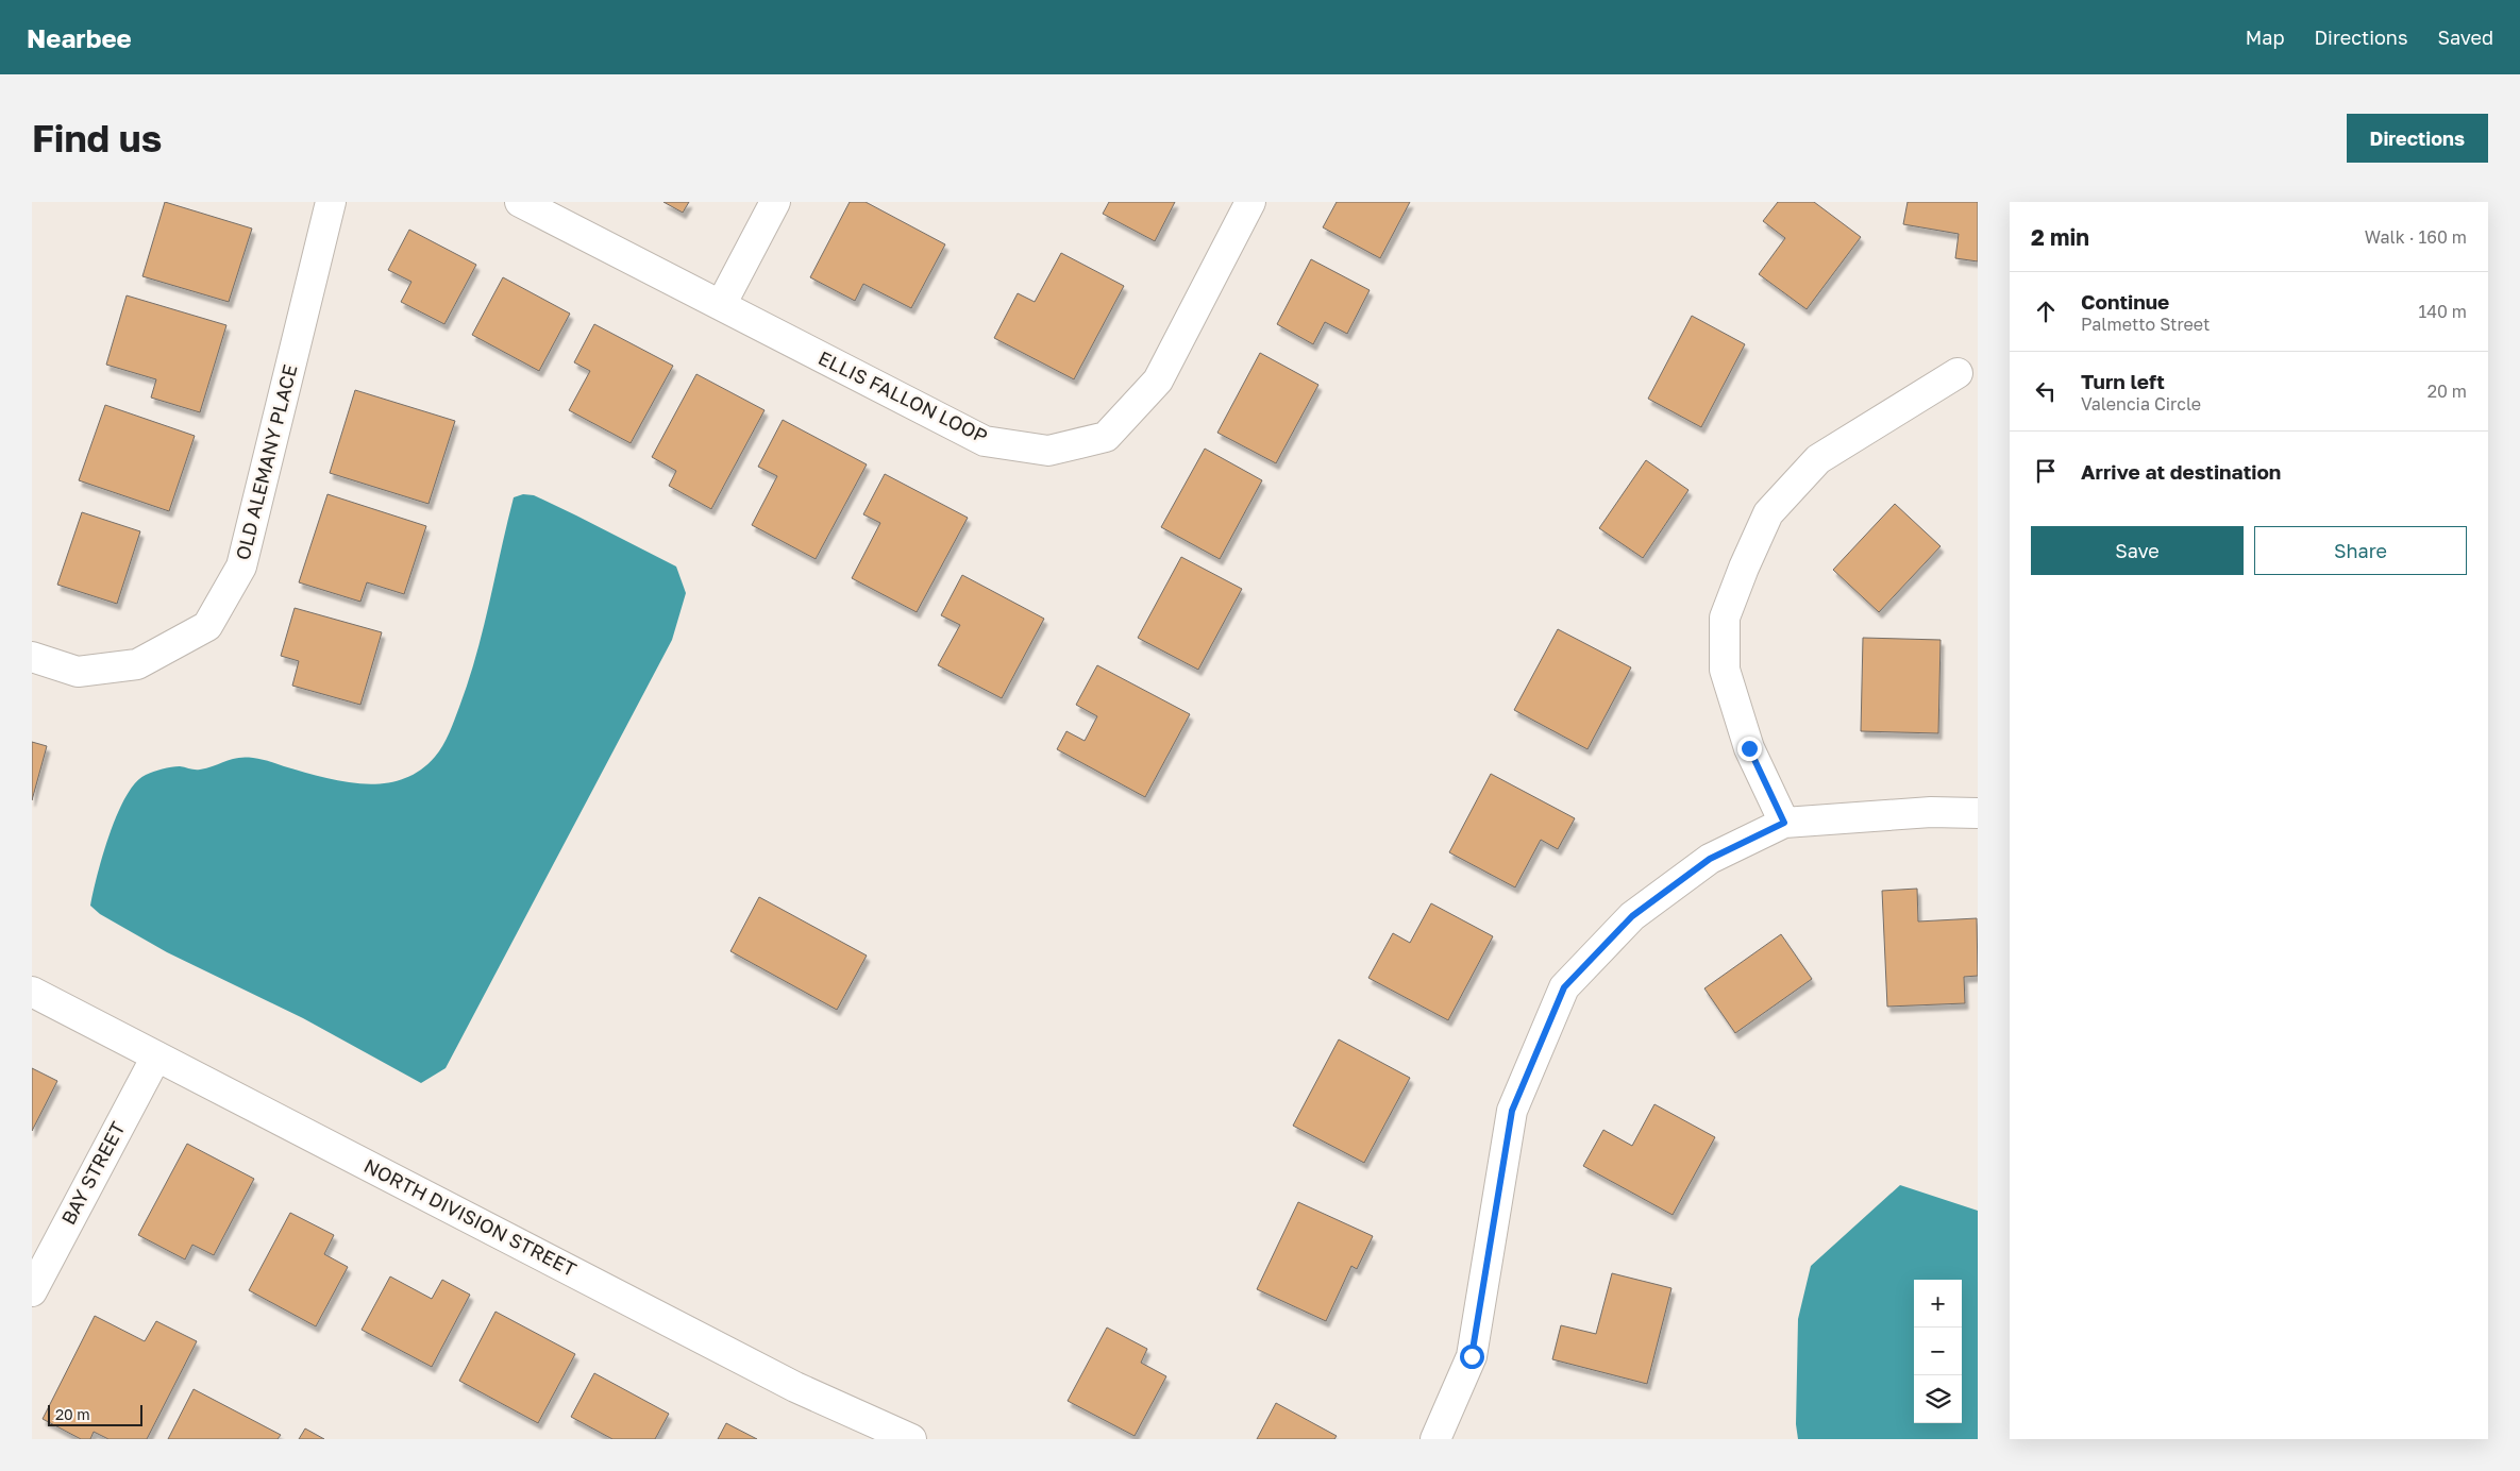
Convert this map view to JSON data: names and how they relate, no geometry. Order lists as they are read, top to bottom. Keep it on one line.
{"streets":{"street":["ELLIS FALLON LOOP","OLD ALEMANY PLACE","BAY STREET","NORTH DIVISION STREET"]},"crossings":[["BAY STREET","NORTH DIVISION STREET"]],"scale_bar":"20 m","page":{"header":"Nearbee","nav":["Map","Directions","Saved"],"buttons":["Directions",["Save","Share"]],"title":"Find us","heading":["2 min","Walk · 160 m"],"list":[["Continue","Palmetto Street","140 m"],["Turn left","Valencia Circle","20 m"],"Arrive at destination"],"map_buttons":["+","−"],"scale":"20 m"}}
